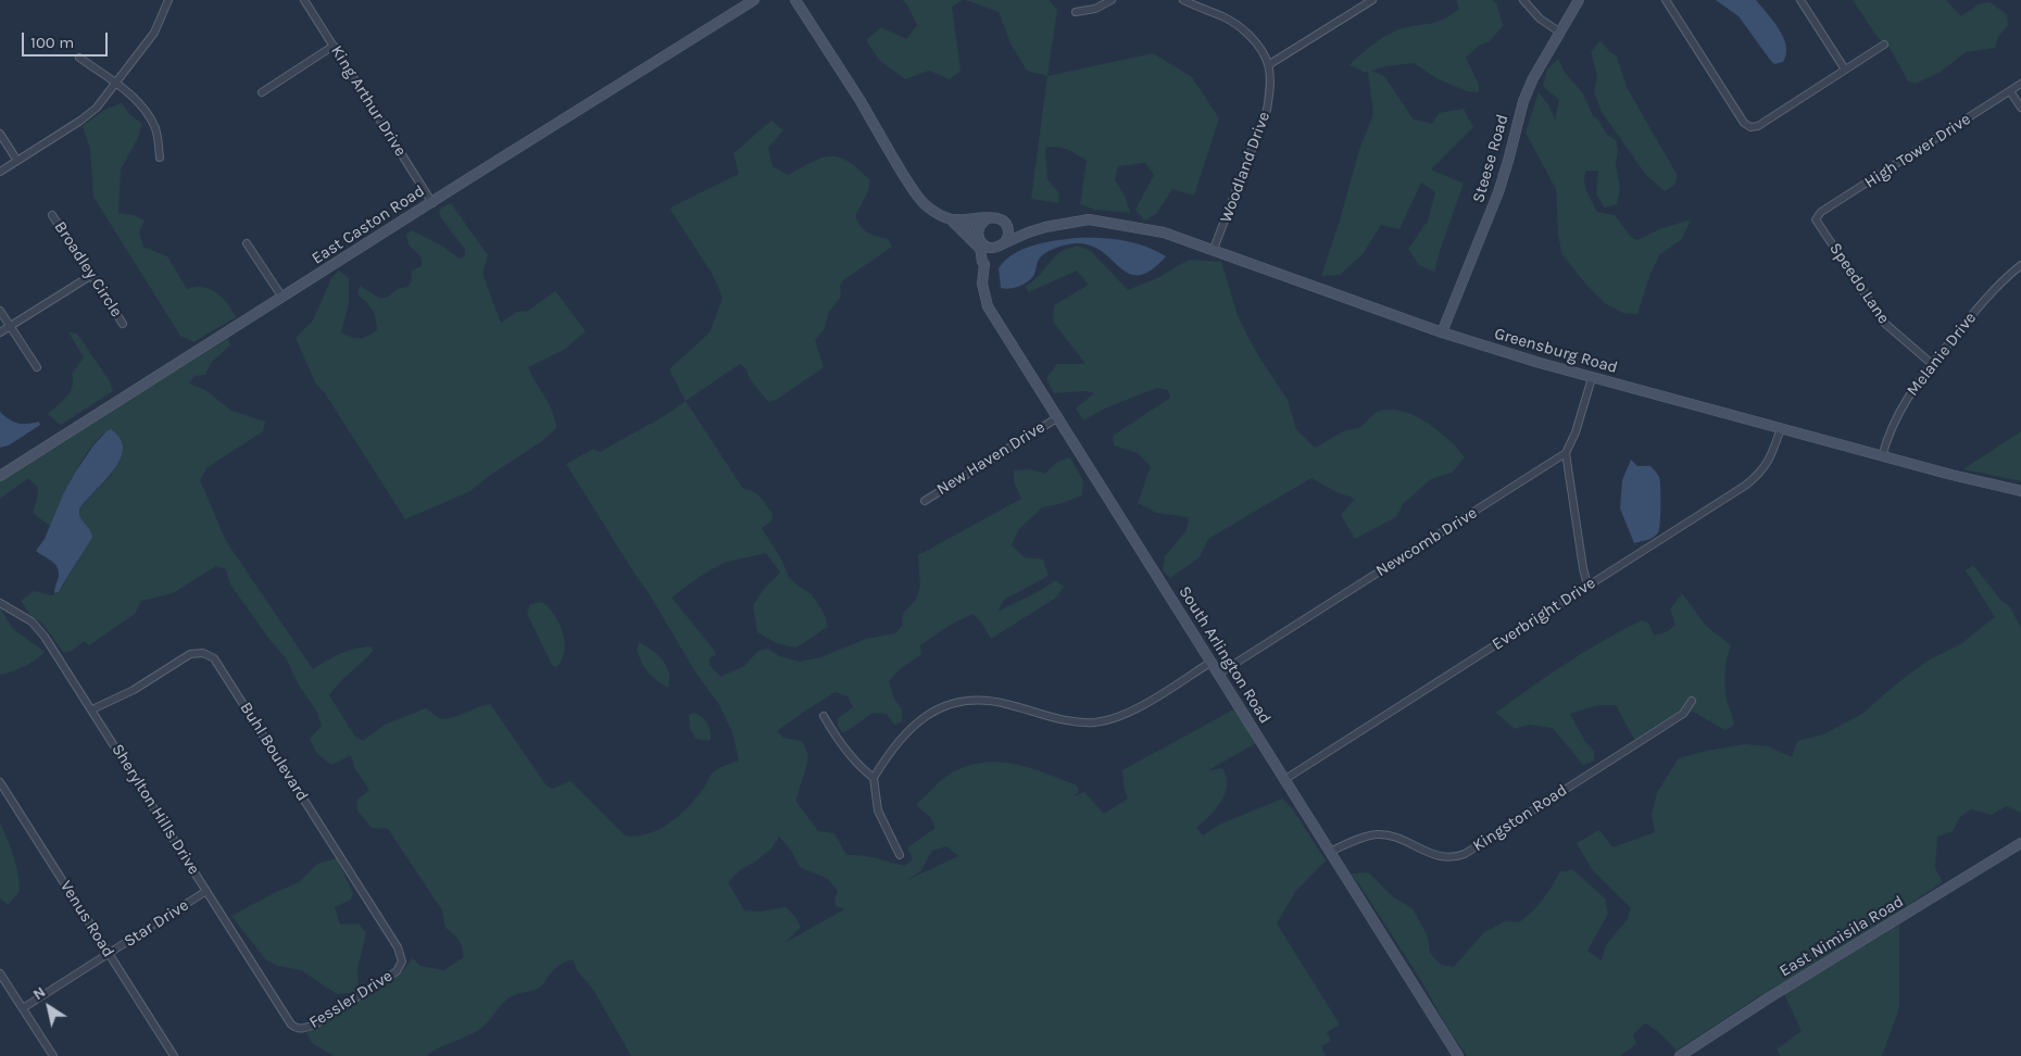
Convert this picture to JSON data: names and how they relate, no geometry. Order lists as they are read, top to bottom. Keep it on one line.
{"streets":{"street":["King Arthur Drive","High Tower Drive","Steese Road","Woodland Drive","East Caston Road","Broadley Circle","Speedo Lane","Greensburg Road","Melanie Drive","New Haven Drive","Newcomb Drive","Everbright Drive","South Arlington Road","Buhl Boulevard","Sherylton Hills Drive","Kingston Road","Venus Road","Star Drive","East Nimisila Road","Fessler Drive"]},"crossings":[["King Arthur Drive","East Caston Road"],["High Tower Drive","Speedo Lane"],["Steese Road","Greensburg Road"],["Woodland Drive","Greensburg Road"],["Speedo Lane","Melanie Drive"],["Greensburg Road","Melanie Drive"],["Greensburg Road","Everbright Drive"],["Greensburg Road","South Arlington Road"],["New Haven Drive","South Arlington Road"],["Newcomb Drive","South Arlington Road"],["Everbright Drive","South Arlington Road"],["South Arlington Road","Kingston Road"],["Buhl Boulevard","Sherylton Hills Drive"],["Buhl Boulevard","Fessler Drive"],["Sherylton Hills Drive","Star Drive"],["Sherylton Hills Drive","Fessler Drive"],["Venus Road","Star Drive"]],"scale_bar":"100 m","north":"top left"}
